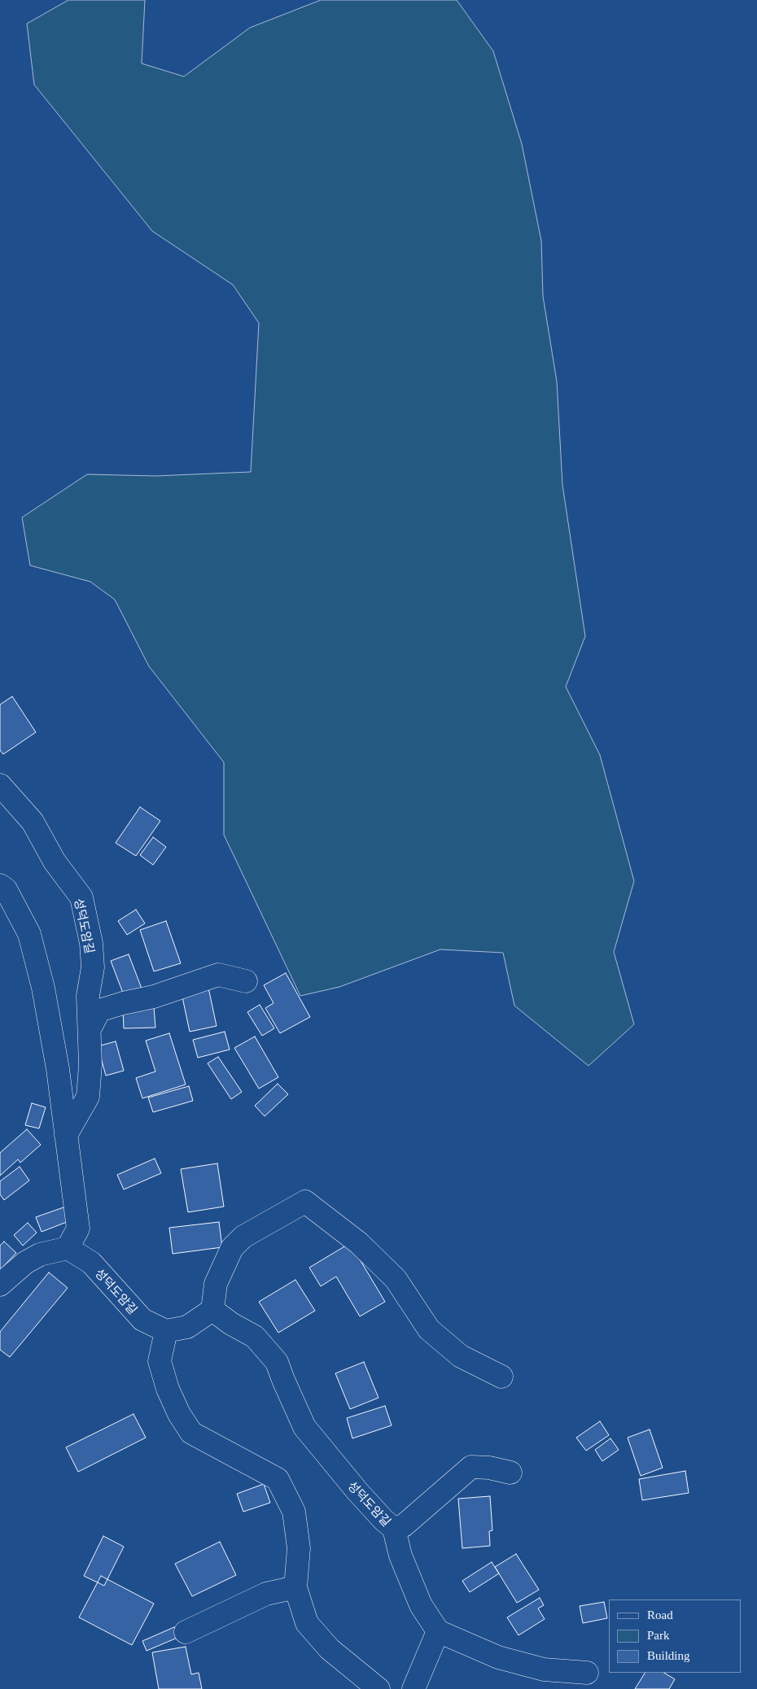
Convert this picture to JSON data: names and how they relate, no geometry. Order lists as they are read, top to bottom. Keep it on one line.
{"streets":{"street":["성덕도암길"]},"legend":["Road","Park","Building"]}
